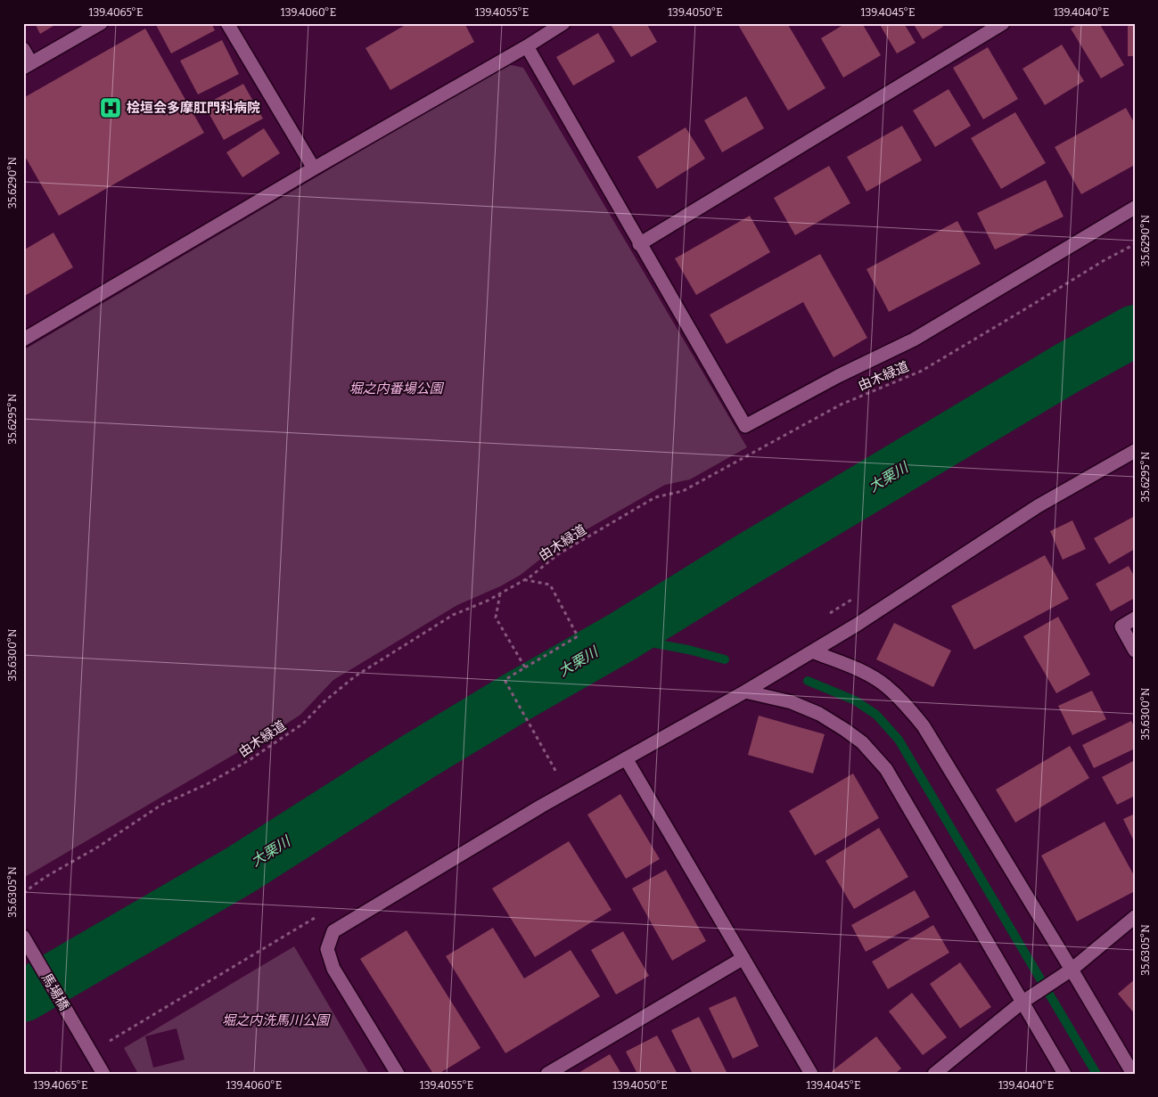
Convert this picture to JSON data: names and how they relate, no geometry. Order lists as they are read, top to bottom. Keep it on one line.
{"streets":{"street":["馬場橋"],"path":["由木緑道"]},"water":["大栗川"],"parks":["堀之内番場公園","堀之内洗馬川公園"],"places":{"hospital":["桧垣会多摩肛門科病院"]},"coordinates":["139.4065°E","139.4060°E","139.4055°E","139.4050°E","139.4045°E","139.4040°E","35.6290°N","35.6295°N","35.6300°N","35.6305°N"]}
